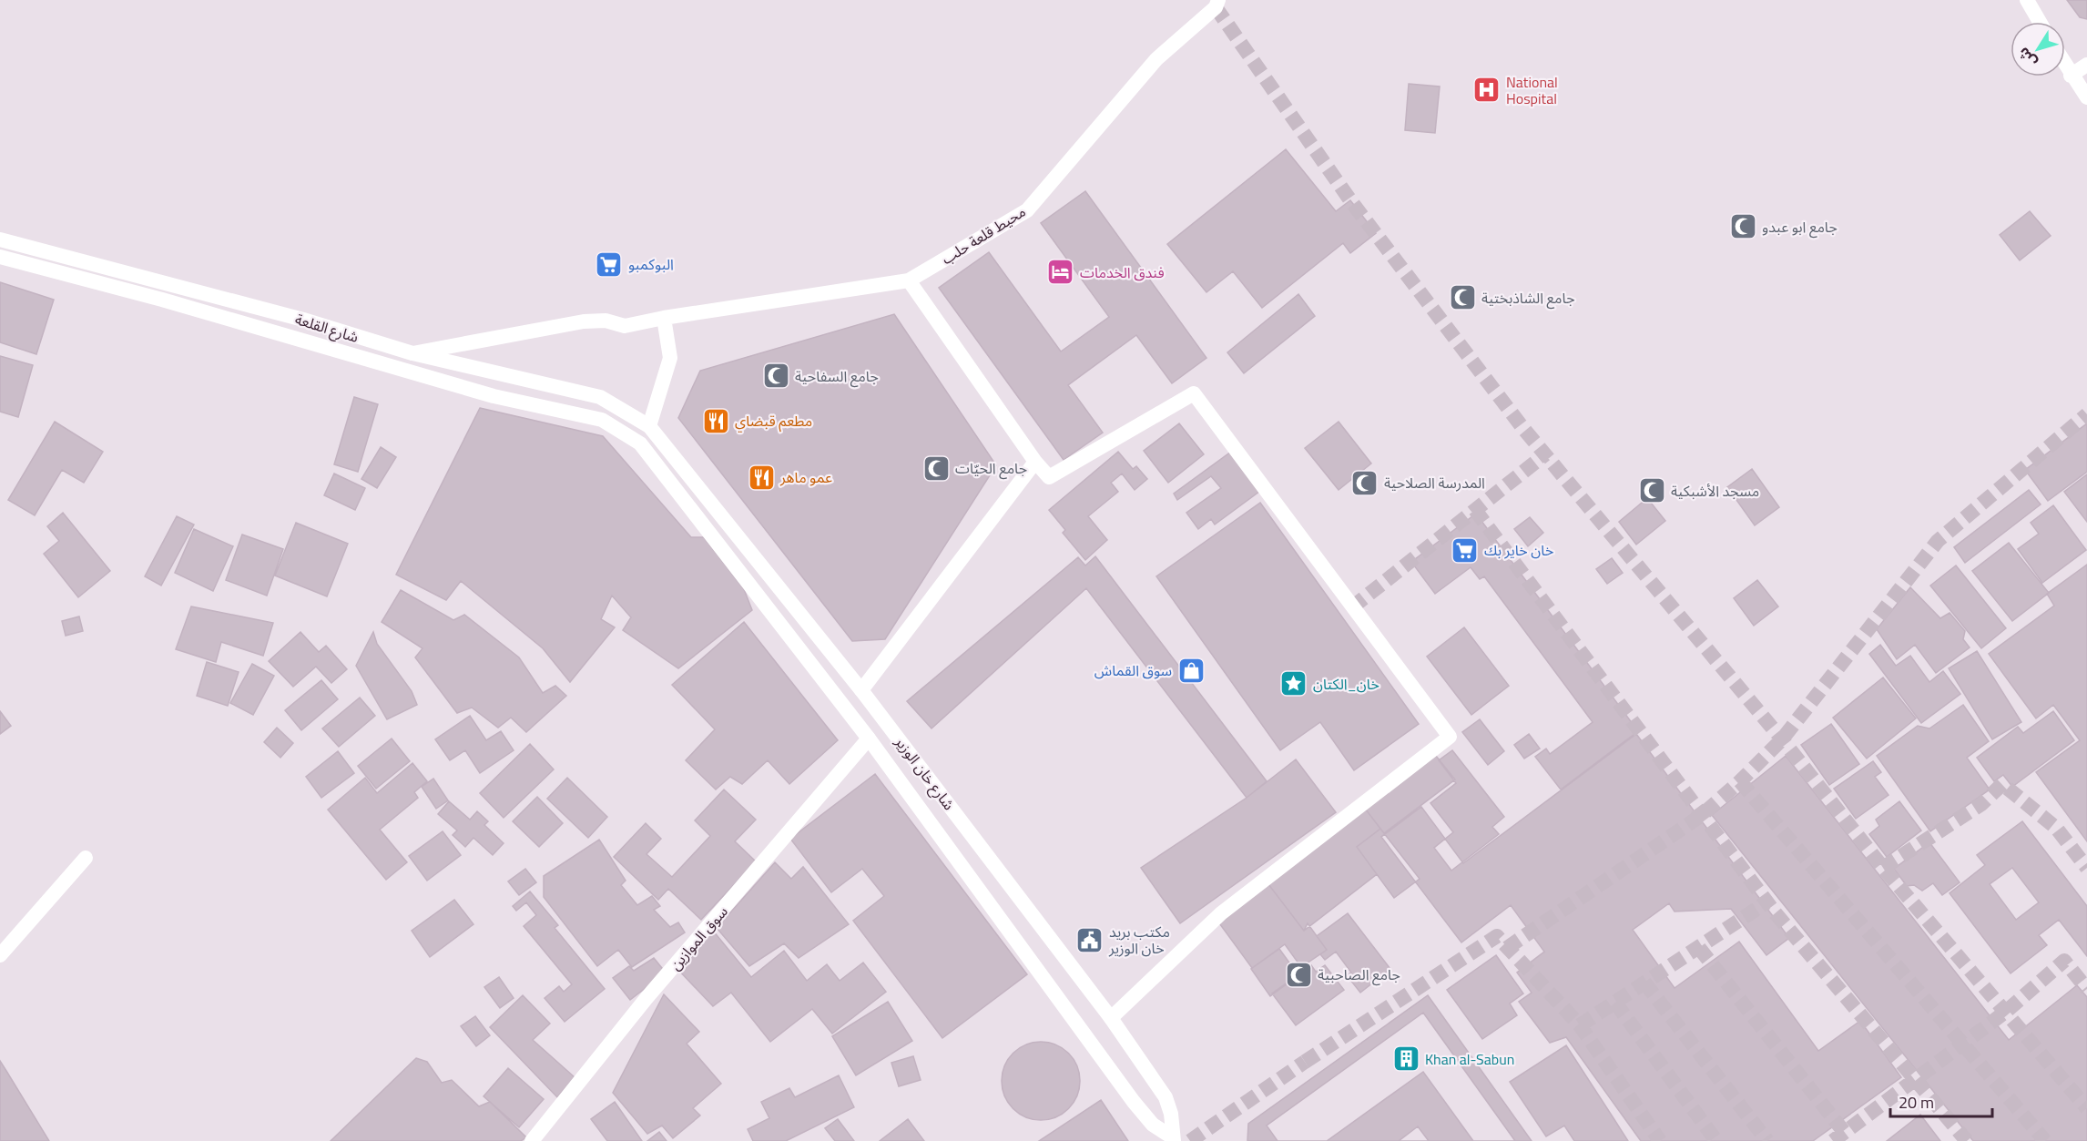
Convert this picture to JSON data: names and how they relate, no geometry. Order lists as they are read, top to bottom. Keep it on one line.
{"streets":{"street":["محيط قلعة حلب","شارع القلعة","شارع خان الوزير","سوق الموازين"]},"crossings":[["محيط قلعة حلب","شارع القلعة"],["شارع القلعة","شارع خان الوزير"],["شارع خان الوزير","سوق الموازين"]],"places":{"hospital":["National Hospital"],"mosque":["جامع ابو عبدو","جامع الشاذبختية","جامع السفاحية","جامع الحيّات","المدرسة الصلاحية","مسجد الأشبكية","جامع الصاحبية"],"supermarket":["البوكمبو","خان خاير بك"],"hotel":["فندق الخدمات"],"restaurant":["مطعم قبضاي","عمو ماهر"],"shop":["سوق القماش"],"place":["خان_الكتان"],"public building":["مكتب بريد خان الوزير"],"building":["Khan al-Sabun"]},"scale_bar":"20 m","north":"bottom left"}
